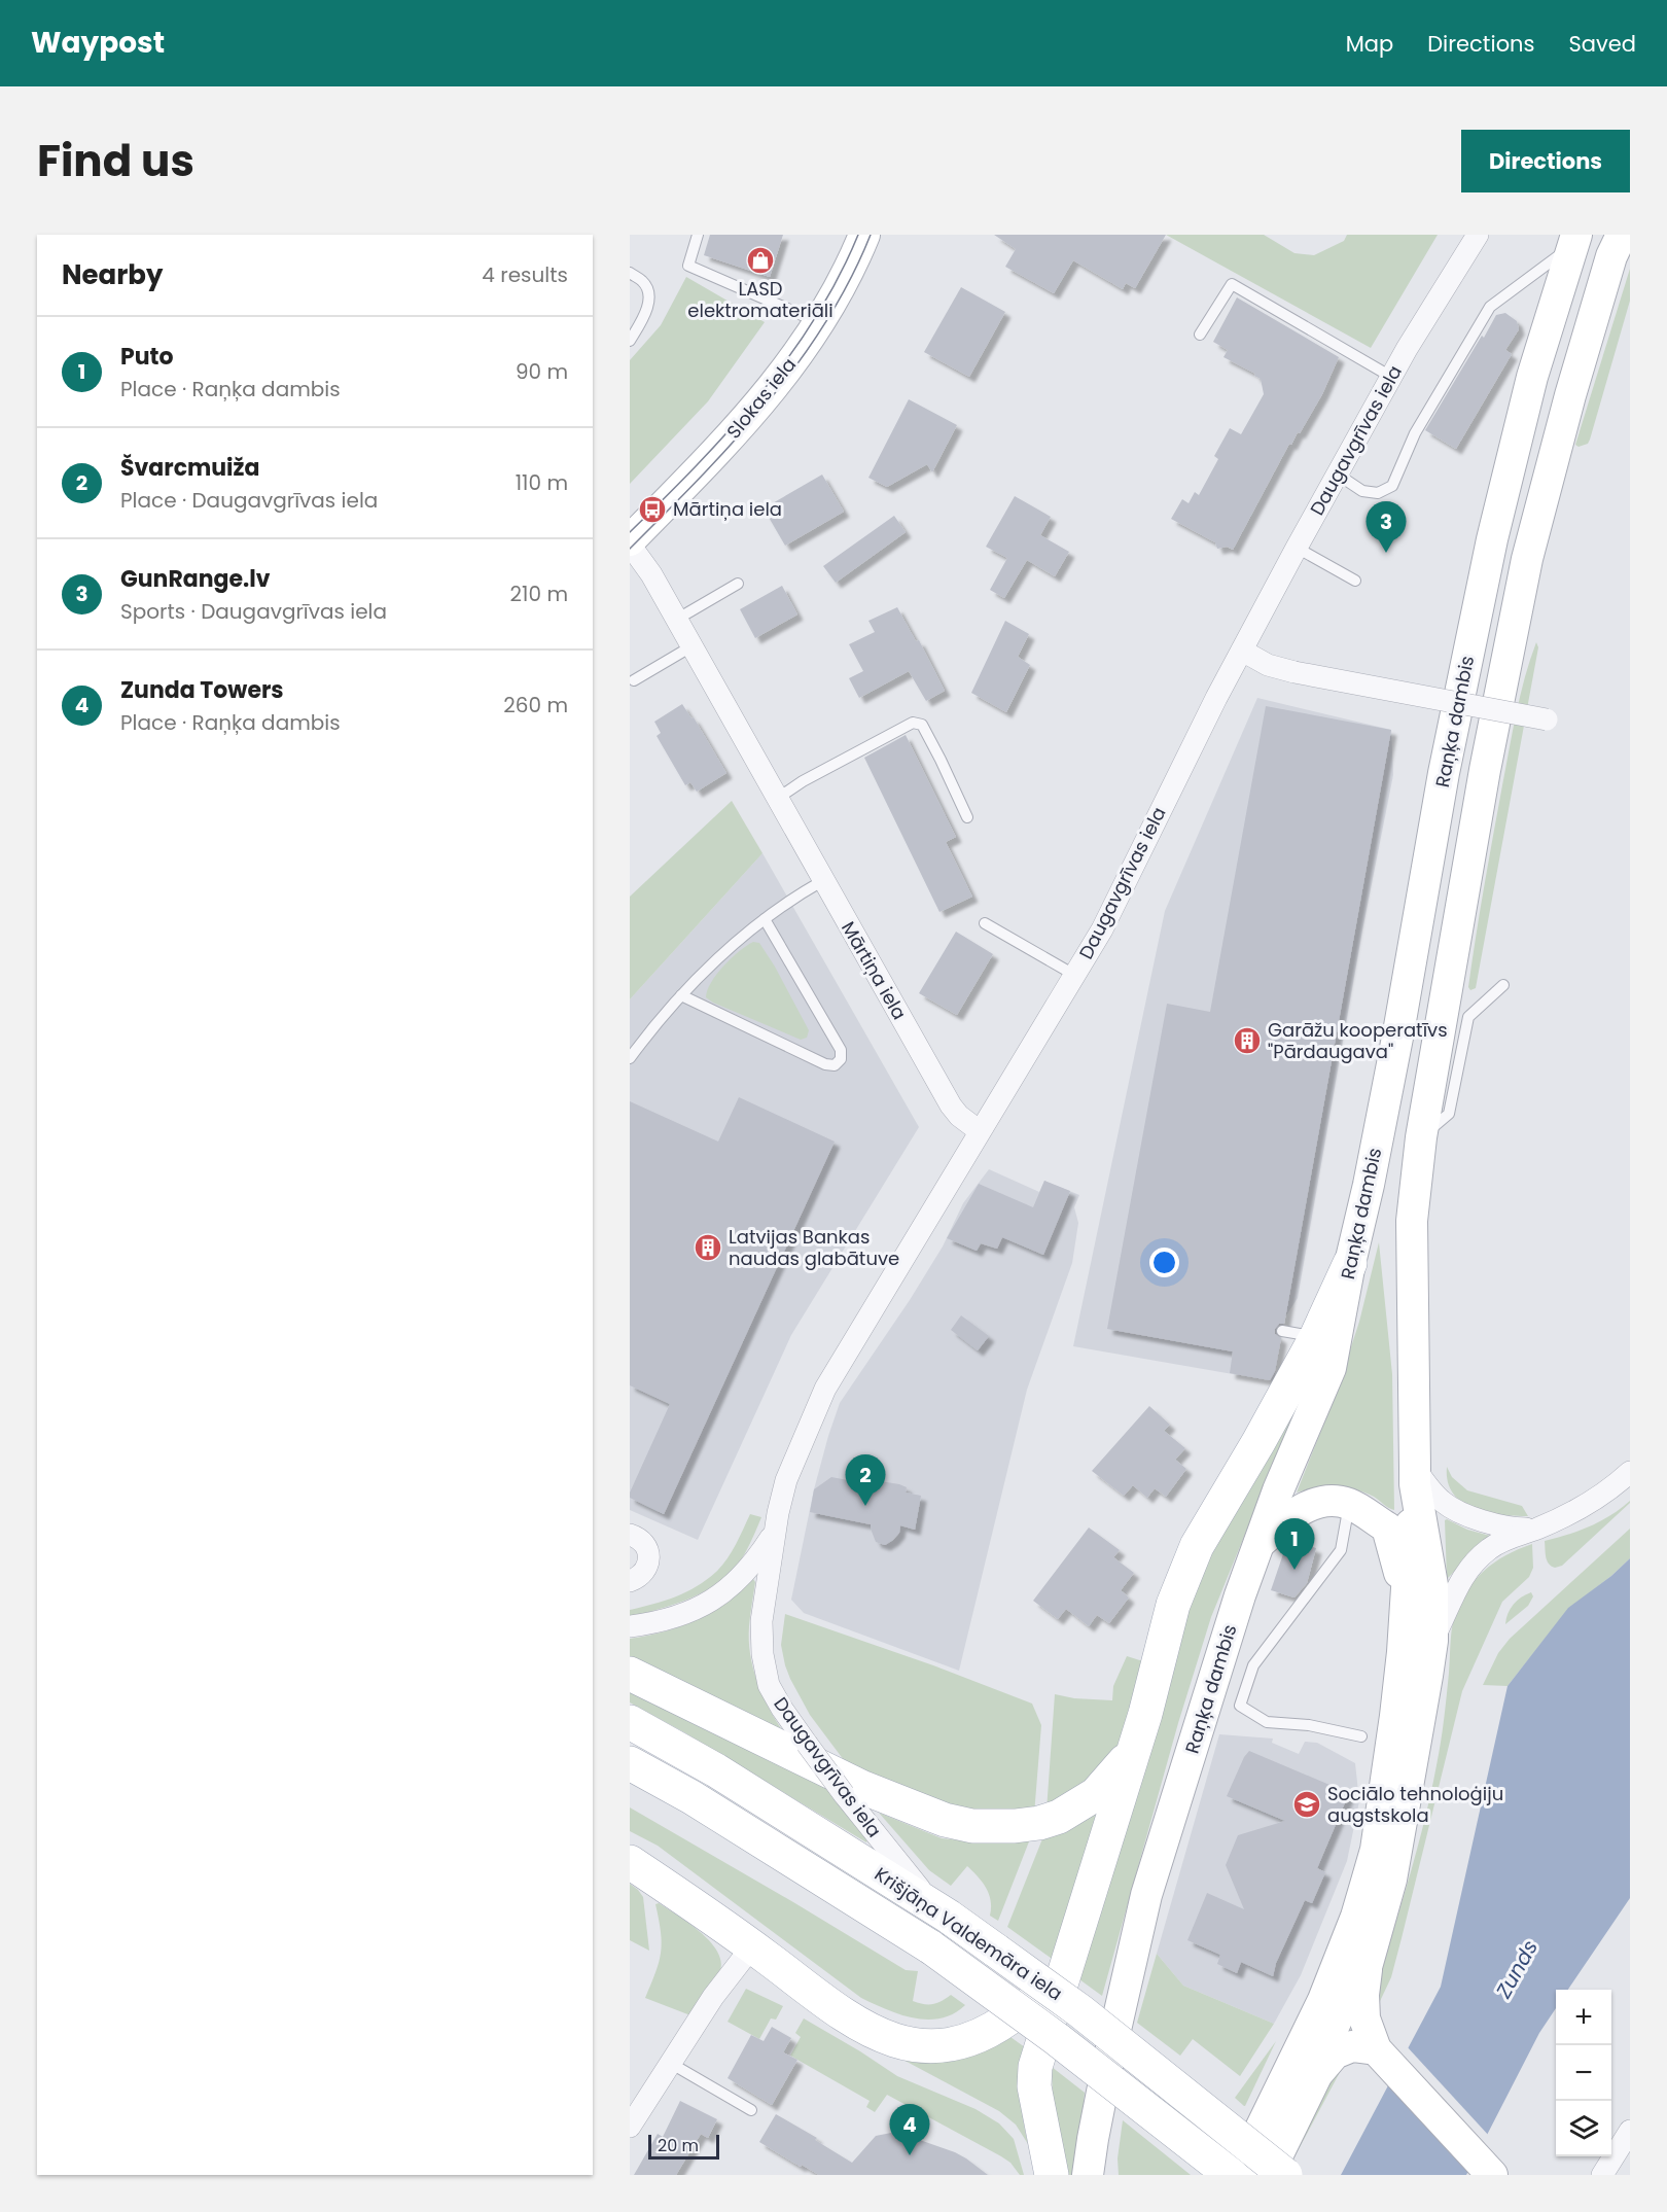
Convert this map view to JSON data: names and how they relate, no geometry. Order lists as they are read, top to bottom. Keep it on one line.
{"streets":{"main road":["Slokas iela","Raņķa dambis","Krišjāņa Valdemāra iela"],"street":["Daugavgrīvas iela","Mārtiņa iela"]},"crossings":[["Slokas iela","Mārtiņa iela"],["Daugavgrīvas iela","Mārtiņa iela"],["Daugavgrīvas iela","Krišjāņa Valdemāra iela"]],"water":["Zunds"],"places":{"shop":["LASD elektromateriāli"],"bus stop":["Mārtiņa iela"],"building":["Garāžu kooperatīvs \"Pārdaugava\"","Latvijas Bankas naudas glabātuve"],"school or university":["Sociālo tehnoloģiju augstskola"]},"scale_bar":"20 m","page":{"header":"Waypost","nav":["Map","Directions","Saved"],"title":"Find us","buttons":"Directions","heading":["Nearby","4 results"],"list":[{"mark":"1","name":"Puto","note":"Place · Raņķa dambis","value":"90 m"},{"mark":"2","name":"Švarcmuiža","note":"Place · Daugavgrīvas iela","value":"110 m"},{"mark":"3","name":"GunRange.lv","note":"Sports · Daugavgrīvas iela","value":"210 m"},{"mark":"4","name":"Zunda Towers","note":"Place · Raņķa dambis","value":"260 m"}],"pins":["3","2","1","4"],"map_buttons":["+","−"],"scale":"20 m"}}
